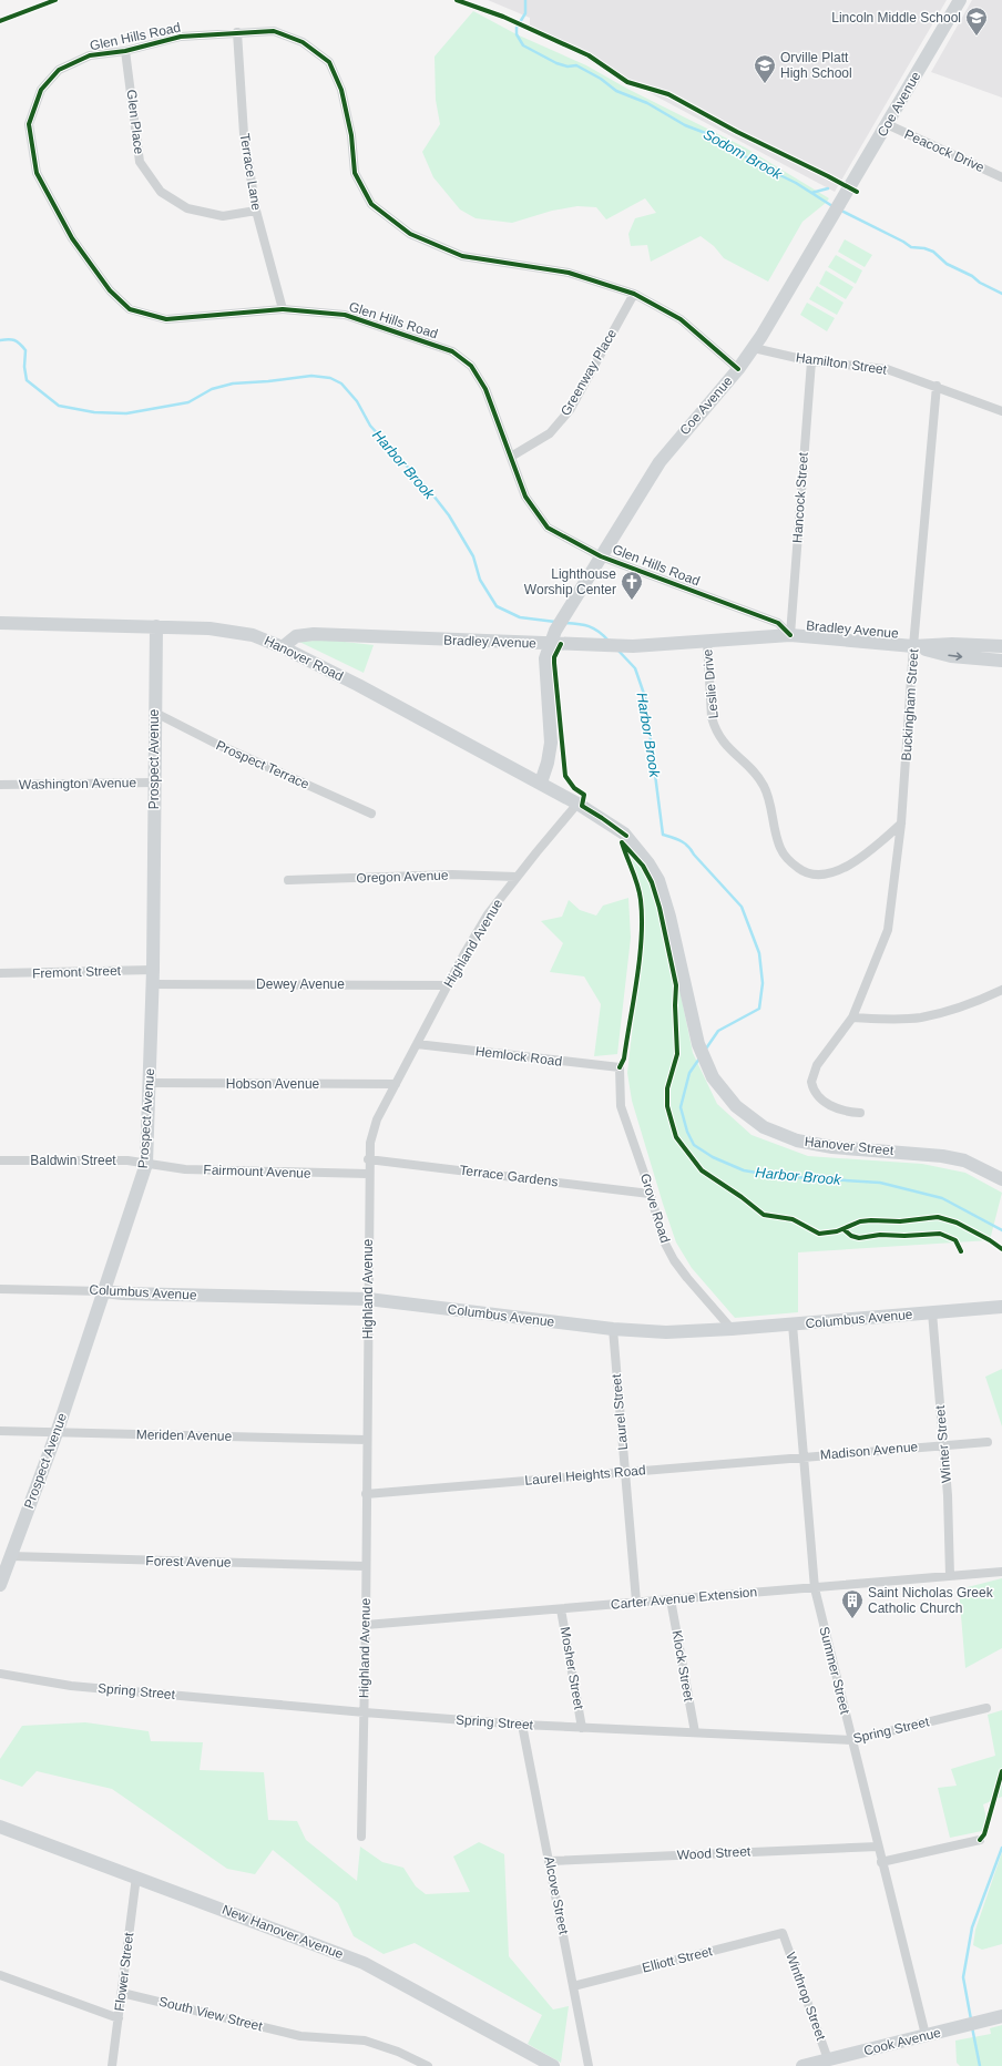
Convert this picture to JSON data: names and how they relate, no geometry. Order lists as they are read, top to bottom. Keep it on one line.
{"streets":{"street":["Glen Hills Road","Coe Avenue","Glen Place","Peacock Drive","Terrace Lane","Hamilton Street","Greenway Place","Hancock Street","Bradley Avenue","Hanover Road","Leslie Drive","Buckingham Street","Prospect Avenue","Prospect Terrace","Washington Avenue","Oregon Avenue","Highland Avenue","Fremont Street","Dewey Avenue","Hemlock Road","Hobson Avenue","Hanover Street","Baldwin Street","Fairmount Avenue","Terrace Gardens","Grove Road","Columbus Avenue","Laurel Street","Meriden Avenue","Winter Street","Madison Avenue","Laurel Heights Road","Forest Avenue","Carter Avenue Extension","Klock Street","Mosher Street","Summer Street","Spring Street","Wood Street","Alcove Street","New Hanover Avenue","Elliott Street","Flower Street","Winthrop Street","South View Street","Cook Avenue"]},"crossings":[["Glen Hills Road","Coe Avenue"],["Glen Hills Road","Glen Place"],["Glen Hills Road","Terrace Lane"],["Glen Hills Road","Greenway Place"],["Glen Hills Road","Hancock Street"],["Glen Hills Road","Bradley Avenue"],["Coe Avenue","Peacock Drive"],["Coe Avenue","Hamilton Street"],["Coe Avenue","Bradley Avenue"],["Coe Avenue","Hanover Road"],["Glen Place","Terrace Lane"],["Hamilton Street","Hancock Street"],["Hamilton Street","Buckingham Street"],["Hancock Street","Bradley Avenue"],["Bradley Avenue","Hanover Road"],["Bradley Avenue","Leslie Drive"],["Bradley Avenue","Buckingham Street"],["Hanover Road","Prospect Avenue"],["Hanover Road","Highland Avenue"],["Hanover Road","Hanover Street"],["Leslie Drive","Buckingham Street"],["Prospect Avenue","Prospect Terrace"],["Prospect Avenue","Washington Avenue"],["Prospect Avenue","Fremont Street"],["Prospect Avenue","Dewey Avenue"],["Prospect Avenue","Hobson Avenue"],["Prospect Avenue","Baldwin Street"],["Prospect Avenue","Fairmount Avenue"],["Prospect Avenue","Columbus Avenue"],["Prospect Avenue","Meriden Avenue"],["Prospect Avenue","Forest Avenue"],["Oregon Avenue","Highland Avenue"],["Highland Avenue","Dewey Avenue"],["Highland Avenue","Hemlock Road"],["Highland Avenue","Hobson Avenue"],["Highland Avenue","Hanover Street"],["Highland Avenue","Fairmount Avenue"],["Highland Avenue","Terrace Gardens"],["Highland Avenue","Columbus Avenue"],["Highland Avenue","Meriden Avenue"],["Highland Avenue","Laurel Heights Road"],["Highland Avenue","Forest Avenue"],["Highland Avenue","Carter Avenue Extension"],["Highland Avenue","Spring Street"],["Hemlock Road","Grove Road"],["Baldwin Street","Fairmount Avenue"],["Terrace Gardens","Grove Road"],["Grove Road","Columbus Avenue"],["Columbus Avenue","Laurel Street"],["Columbus Avenue","Winter Street"],["Columbus Avenue","Summer Street"],["Laurel Street","Laurel Heights Road"],["Laurel Street","Carter Avenue Extension"],["Winter Street","Madison Avenue"],["Winter Street","Carter Avenue Extension"],["Madison Avenue","Laurel Heights Road"],["Madison Avenue","Summer Street"],["Laurel Heights Road","Summer Street"],["Carter Avenue Extension","Klock Street"],["Carter Avenue Extension","Mosher Street"],["Carter Avenue Extension","Summer Street"],["Klock Street","Spring Street"],["Mosher Street","Spring Street"],["Summer Street","Spring Street"],["Summer Street","Wood Street"],["Summer Street","Cook Avenue"],["Spring Street","Alcove Street"],["Wood Street","Alcove Street"],["Alcove Street","Elliott Street"],["New Hanover Avenue","Flower Street"],["Elliott Street","Winthrop Street"],["Flower Street","South View Street"],["Winthrop Street","Cook Avenue"]],"water":["Sodom Brook","Harbor Brook"],"places":{"school or university":["Lincoln Middle School","Orville Platt High School"],"church":["Lighthouse Worship Center"],"building":["Saint Nicholas Greek Catholic Church"]}}
